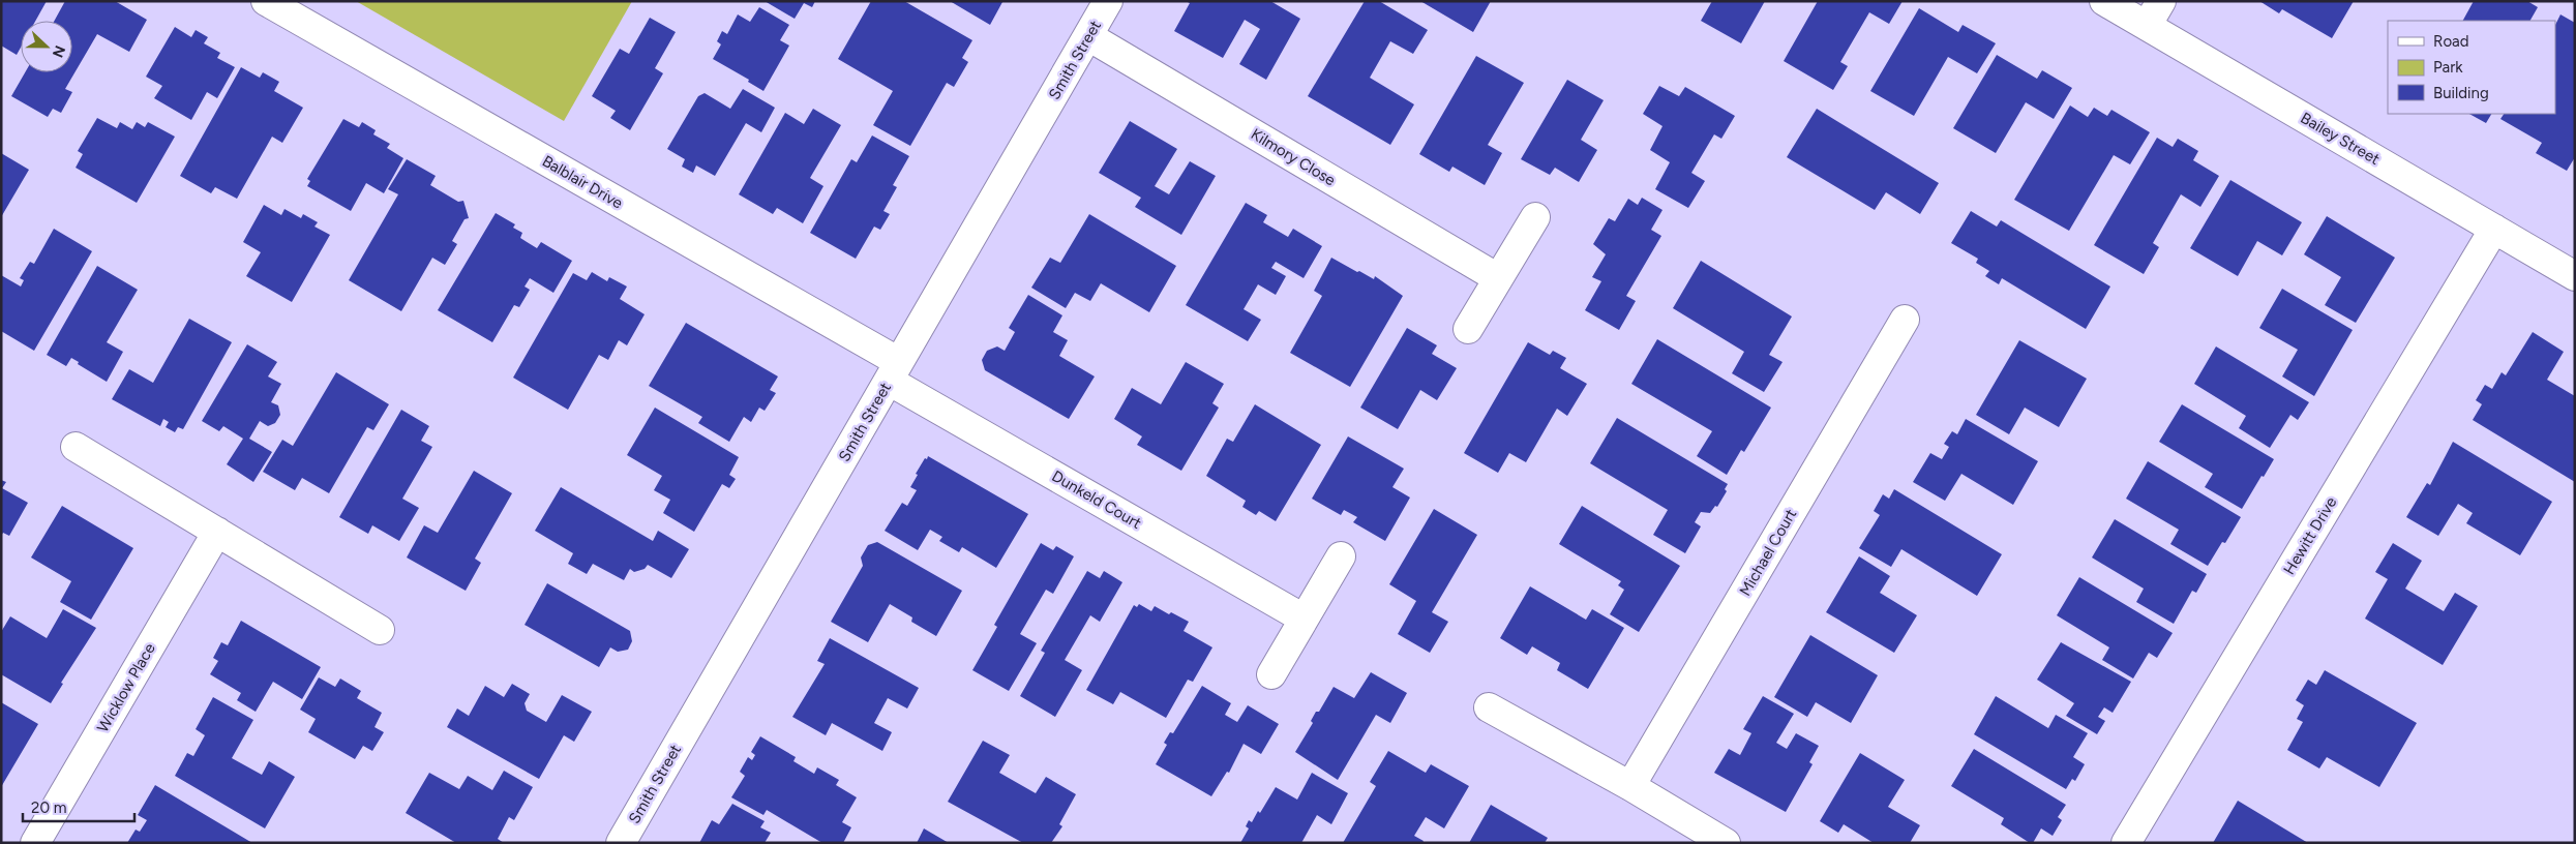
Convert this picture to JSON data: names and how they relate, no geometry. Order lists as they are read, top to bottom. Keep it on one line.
{"streets":{"street":["Smith Street","Bailey Street","Kilmory Close","Balblair Drive","Dunkeld Court","Hewitt Drive","Michael Court","Wicklow Place"]},"crossings":[["Smith Street","Kilmory Close"],["Smith Street","Balblair Drive"],["Smith Street","Dunkeld Court"],["Bailey Street","Hewitt Drive"],["Balblair Drive","Dunkeld Court"]],"legend":["Road","Park","Building"],"scale_bar":"20 m","north":"right"}
